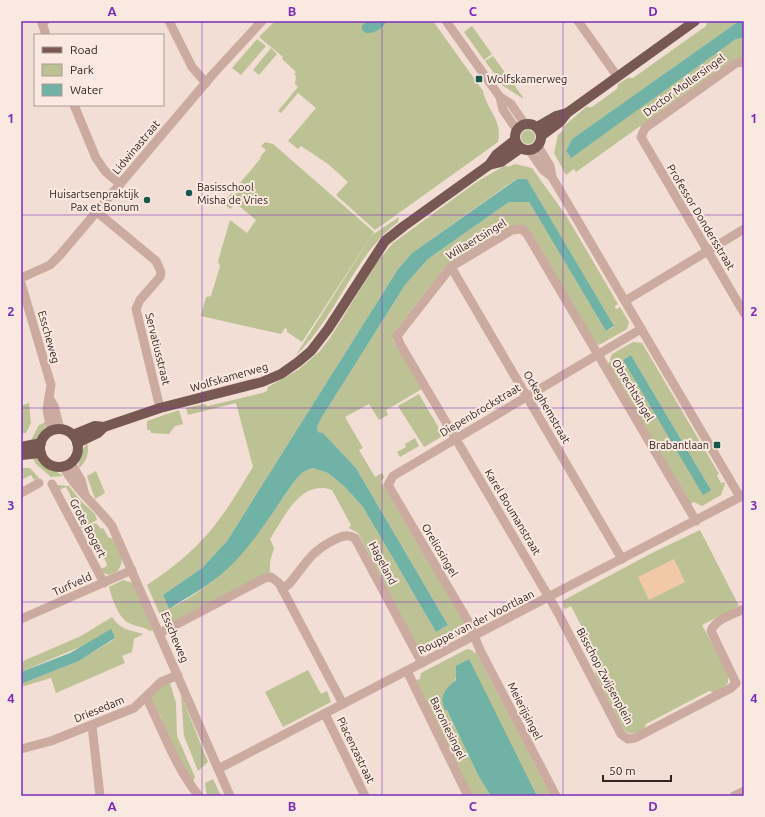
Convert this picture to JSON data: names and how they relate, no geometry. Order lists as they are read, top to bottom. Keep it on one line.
{"streets":{"main road":["Wolfskamerweg"],"street":["Doctor Mollersingel","Lidwinastraat","Professor Dondersstraat","Willaertsingel","Esscheweg","Servatiusstraat","Obrechtsingel","Ockeghemstraat","Diepenbrockstraat","Karel Boumanstraat","Grote Bogert","Oreliosingel","Hageland","Turfveld","Rouppe van der Voortlaan","Bisschop Zwijsenplein","Driesedam","Meierijsingel","Baroniesingel","Piacenzastraat"]},"crossings":[["Doctor Mollersingel","Professor Dondersstraat"],["Lidwinastraat","Servatiusstraat"],["Willaertsingel","Obrechtsingel"],["Willaertsingel","Ockeghemstraat"],["Willaertsingel","Diepenbrockstraat"],["Willaertsingel","Karel Boumanstraat"],["Esscheweg","Wolfskamerweg"],["Esscheweg","Turfveld"],["Esscheweg","Rouppe van der Voortlaan"],["Esscheweg","Driesedam"],["Servatiusstraat","Wolfskamerweg"],["Obrechtsingel","Diepenbrockstraat"],["Obrechtsingel","Rouppe van der Voortlaan"],["Ockeghemstraat","Diepenbrockstraat"],["Ockeghemstraat","Rouppe van der Voortlaan"],["Diepenbrockstraat","Karel Boumanstraat"],["Diepenbrockstraat","Oreliosingel"],["Karel Boumanstraat","Rouppe van der Voortlaan"],["Karel Boumanstraat","Bisschop Zwijsenplein"],["Grote Bogert","Turfveld"],["Oreliosingel","Rouppe van der Voortlaan"],["Oreliosingel","Meierijsingel"],["Hageland","Rouppe van der Voortlaan"],["Rouppe van der Voortlaan","Bisschop Zwijsenplein"],["Rouppe van der Voortlaan","Meierijsingel"],["Rouppe van der Voortlaan","Baroniesingel"],["Rouppe van der Voortlaan","Piacenzastraat"]],"places":{"transit":["Wolfskamerweg","Brabantlaan"],"other":["Basisschool Misha de Vries","Huisartsenpraktijk Pax et Bonum"]},"legend":["Road","Park","Water"],"scale_bar":"50 m","grid":{"columns":["A","B","C","D"],"rows":["1","2","3","4"]}}
